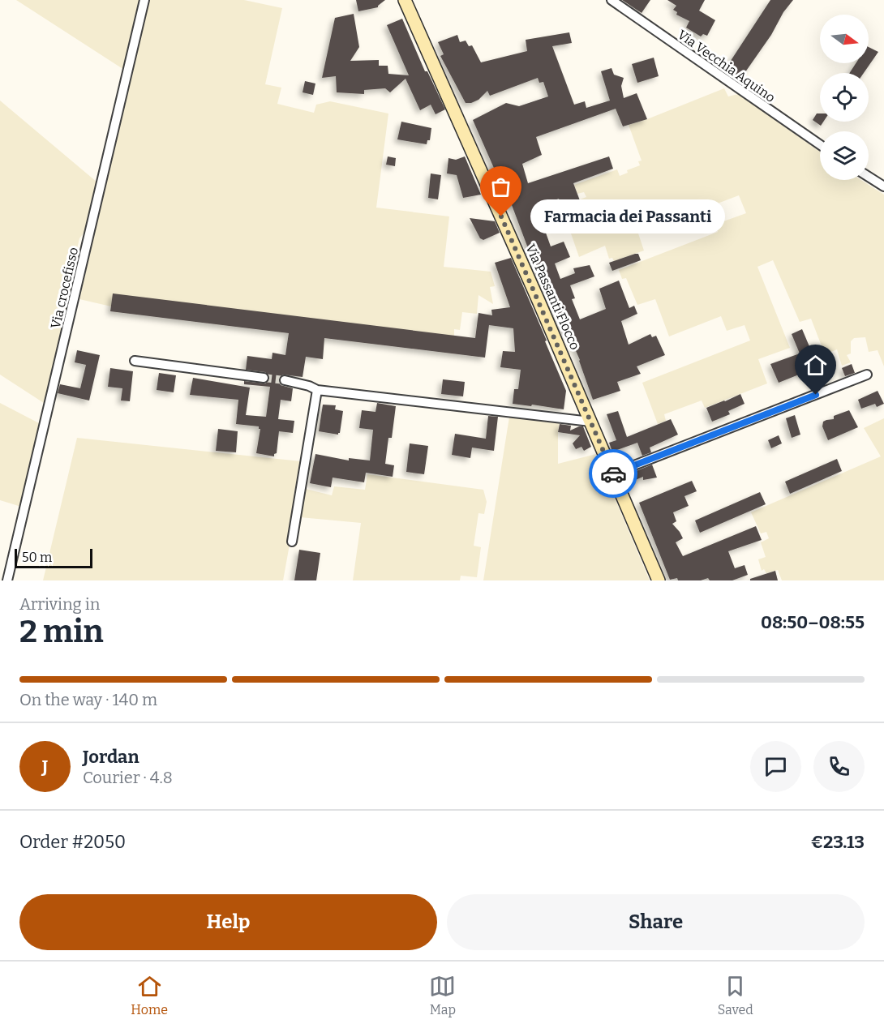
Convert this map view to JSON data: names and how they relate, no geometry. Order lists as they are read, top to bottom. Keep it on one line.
{"streets":{"main road":["Via Passanti Flocco"],"street":["Via Vecchia Aquino","Via crocefisso"]},"places":["Farmacia dei Passanti"],"scale_bar":"50 m","north":"right","page":{"bubble":"Farmacia dei Passanti","scale":"50 m","heading":["2 min","Arriving in","08:50–08:55"],"panel":["Jordan","Courier · 4.8","Order #2050","€23.13"],"bar":"On the way · 140 m","round":"J","buttons":["Help","Share"],"tabs":["Home","Map","Saved"]}}
